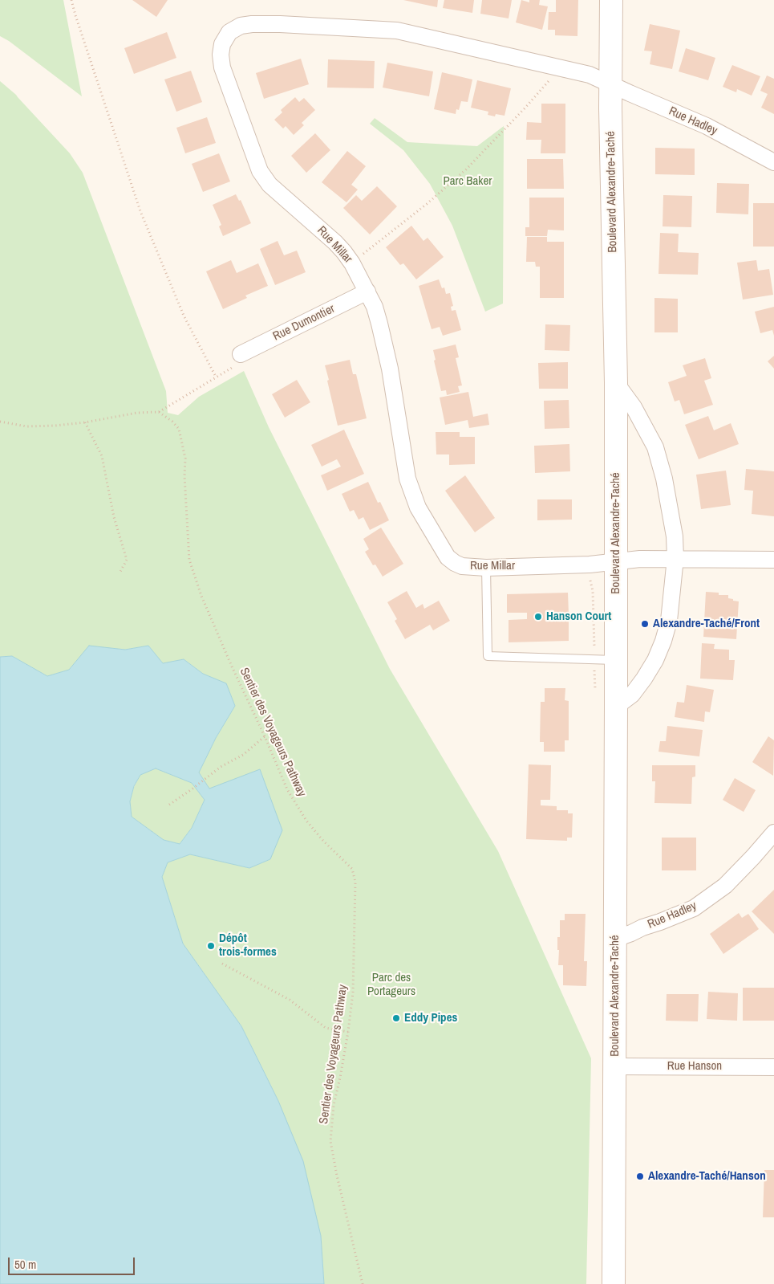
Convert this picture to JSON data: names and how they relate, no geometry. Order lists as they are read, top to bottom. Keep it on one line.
{"streets":{"main road":["Boulevard Alexandre-Taché"],"street":["Rue Hadley","Rue Millar","Rue Dumontier","Rue Hanson"],"path":["Sentier des Voyageurs Pathway"]},"crossings":[["Rue Hadley","Boulevard Alexandre-Taché"],["Rue Hadley","Rue Millar"],["Boulevard Alexandre-Taché","Rue Millar"],["Boulevard Alexandre-Taché","Rue Hanson"],["Rue Millar","Rue Dumontier"]],"parks":["Parc Baker","Parc des Portageurs"],"places":["Hanson Court","Alexandre-Taché/Front","Dépôt trois-formes","Eddy Pipes","Alexandre-Taché/Hanson"],"scale_bar":"50 m"}
